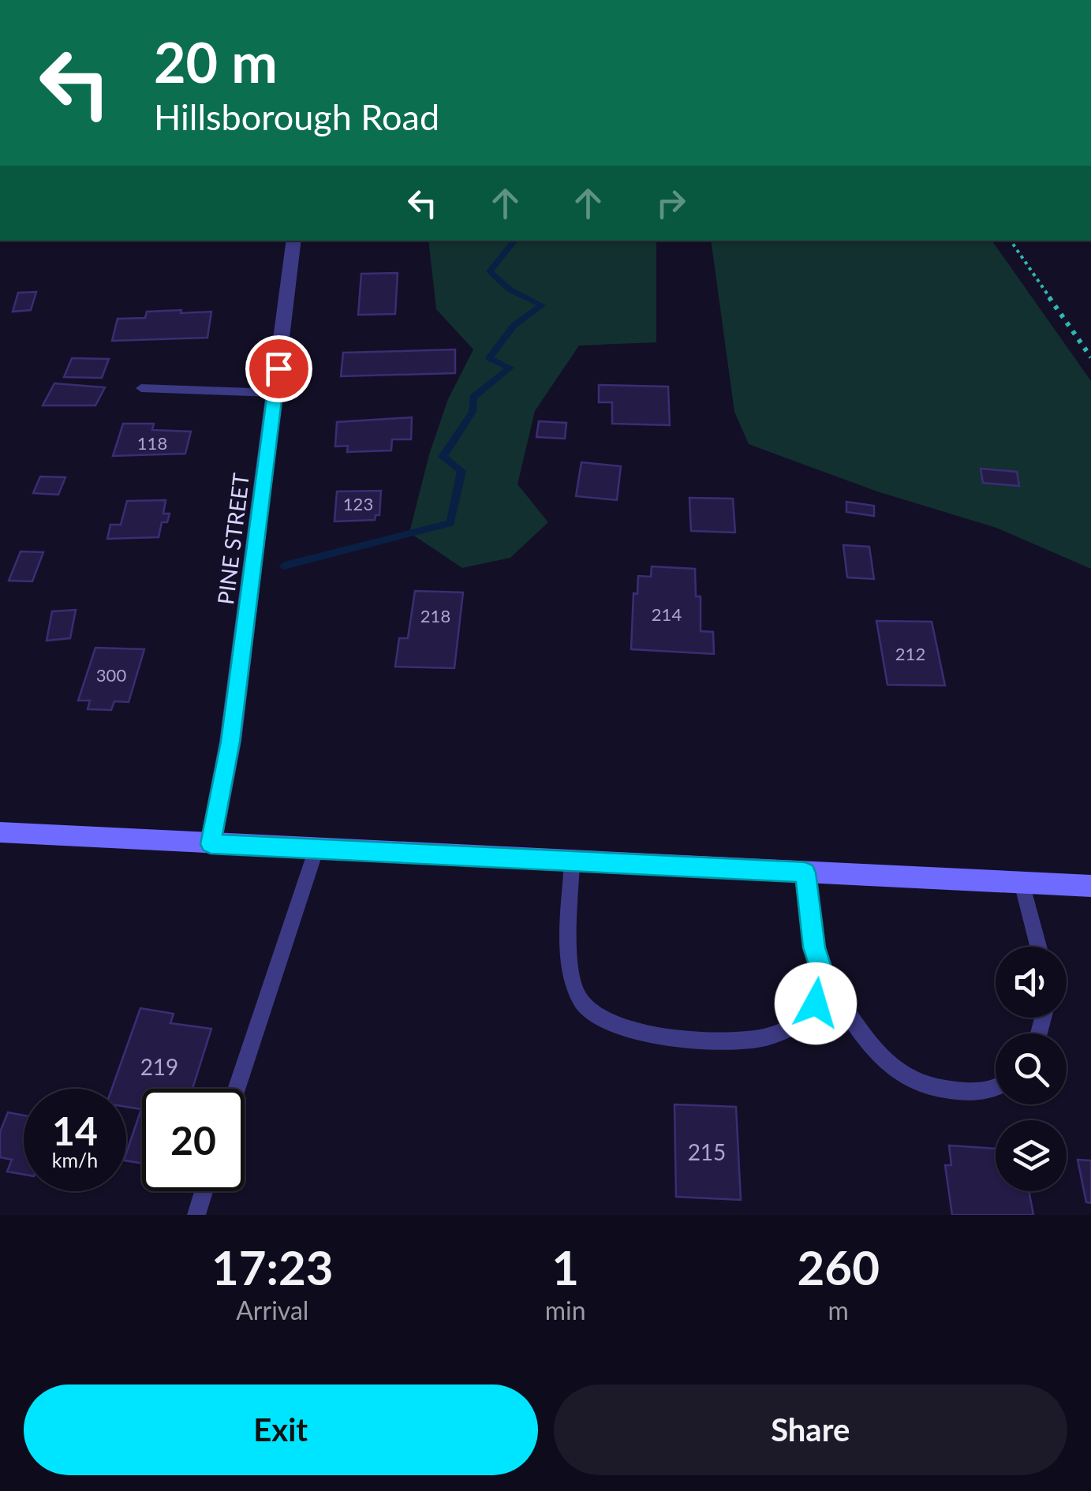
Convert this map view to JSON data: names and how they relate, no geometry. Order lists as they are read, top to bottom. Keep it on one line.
{"streets":{"street":["PINE STREET"]},"house_numbers":["118","123","214","218","212","300","219","215"],"page":{"turn":["20 m","Hillsborough Road"],"speed":"14 km/h","limit":"20","eta":["17:23","Arrival","1","min","260","m"],"buttons":["Exit","Share"]}}
